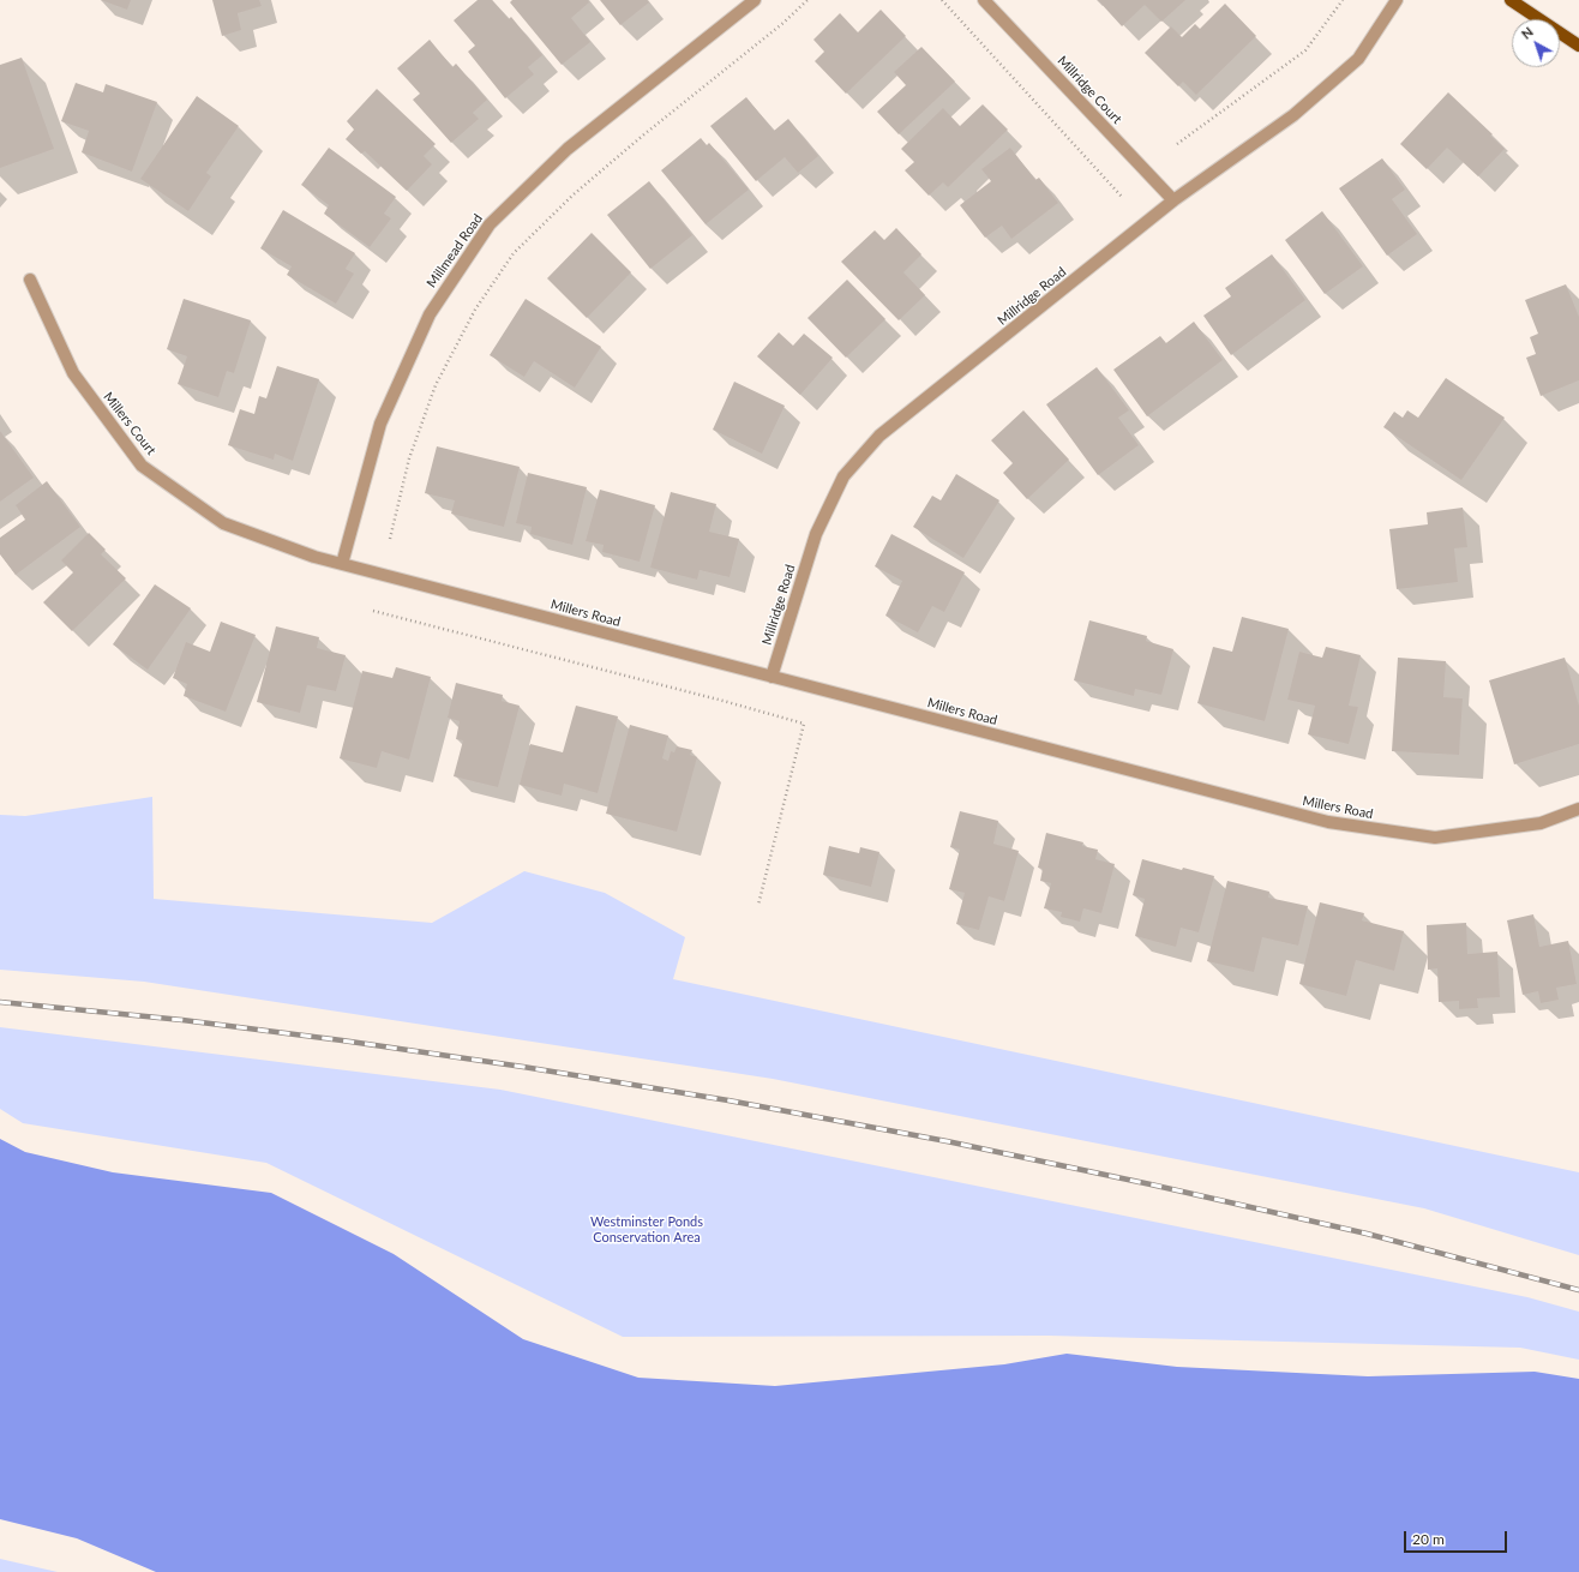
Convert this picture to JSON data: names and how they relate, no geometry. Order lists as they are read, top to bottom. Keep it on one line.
{"streets":{"street":["Millridge Court","Millmead Road","Millridge Road","Millers Court","Millers Road"]},"crossings":[["Millridge Court","Millridge Road"],["Millmead Road","Millers Court"],["Millmead Road","Millers Road"],["Millridge Road","Millers Road"],["Millers Court","Millers Road"]],"parks":["Westminster Ponds Conservation Area"],"scale_bar":"20 m","north":"top left"}
